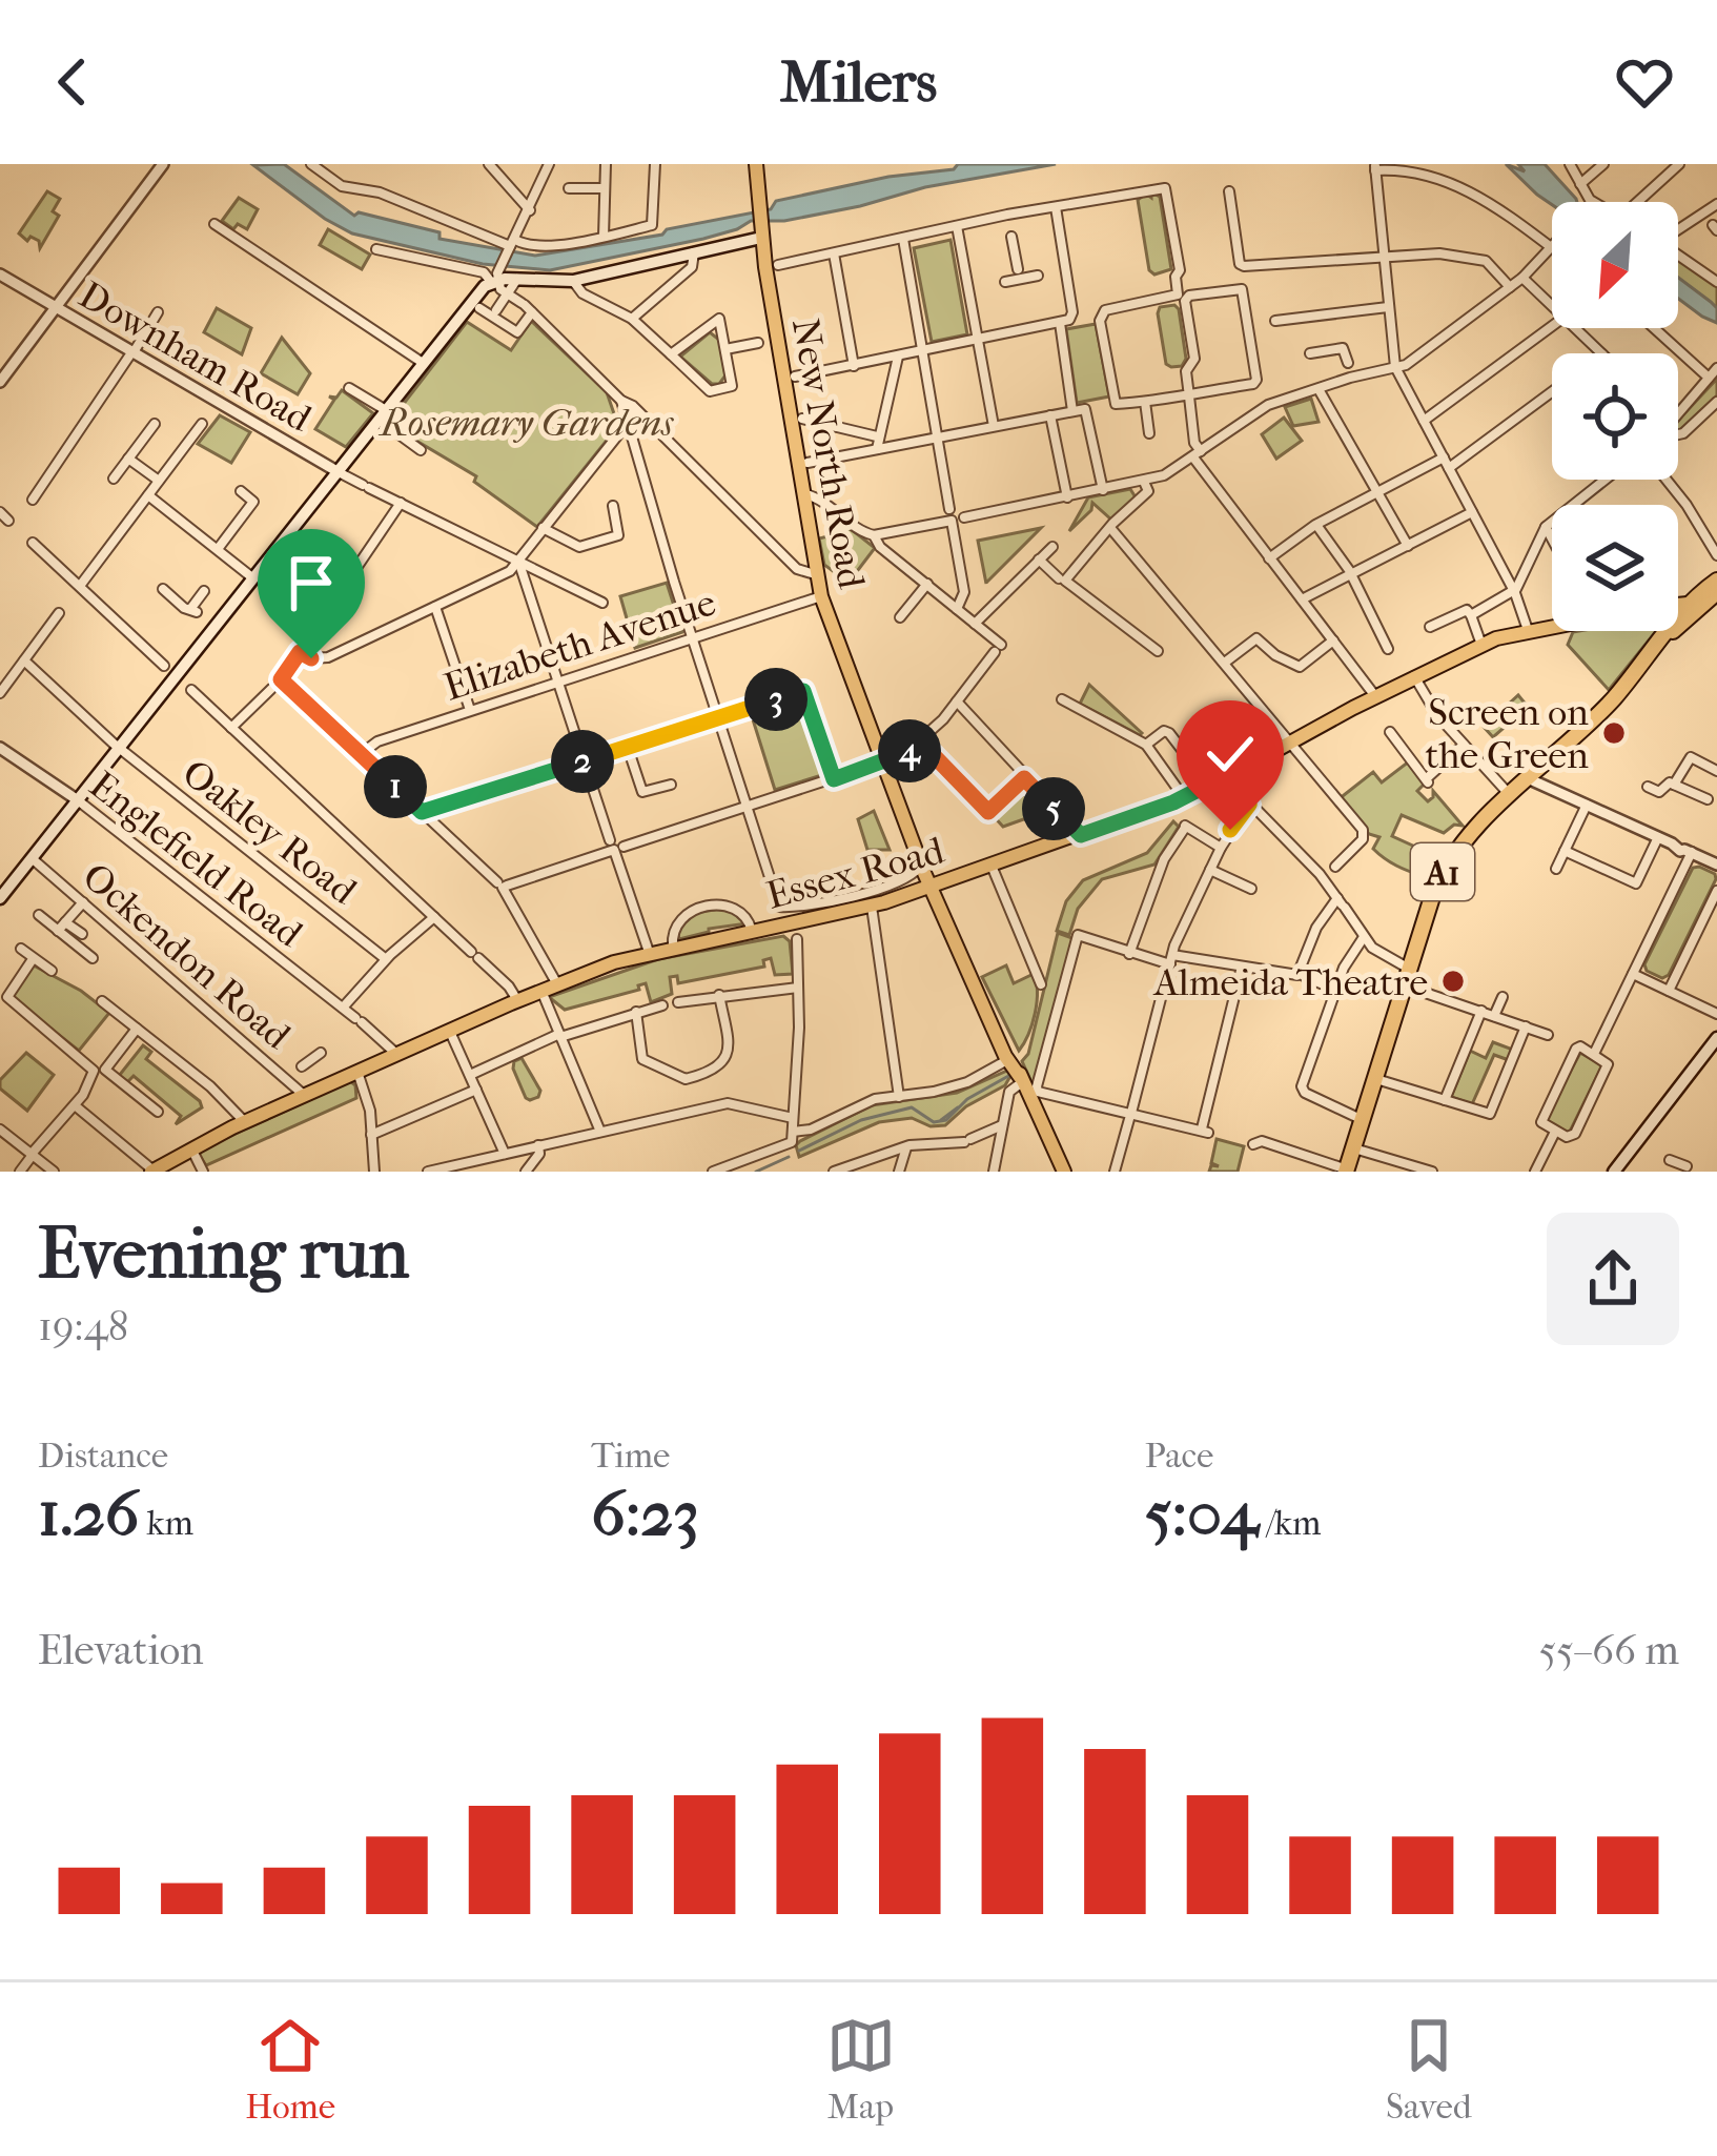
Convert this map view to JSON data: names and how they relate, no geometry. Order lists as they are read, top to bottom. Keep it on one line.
{"streets":{"highway":["A1"],"main road":["New North Road","Essex Road"],"street":["Downham Road","Elizabeth Avenue","Oakley Road","Englefield Road","Ockendon Road"]},"crossings":[["New North Road","Elizabeth Avenue"],["New North Road","Essex Road"],["Englefield Road","Essex Road"],["Essex Road","Ockendon Road"]],"parks":["Rosemary Gardens"],"places":["Screen on the Green","Almeida Theatre"],"north":"bottom left","page":{"header":"Milers","pins":["3","4","2","1","5"],"heading":["Evening run","19:48"],"stats":[["Distance","1.26 km"],["Time","6:23"],["Pace","5:04 /km"]],"chart":["Elevation","55–66 m"],"tabs":["Home","Map","Saved"]}}
